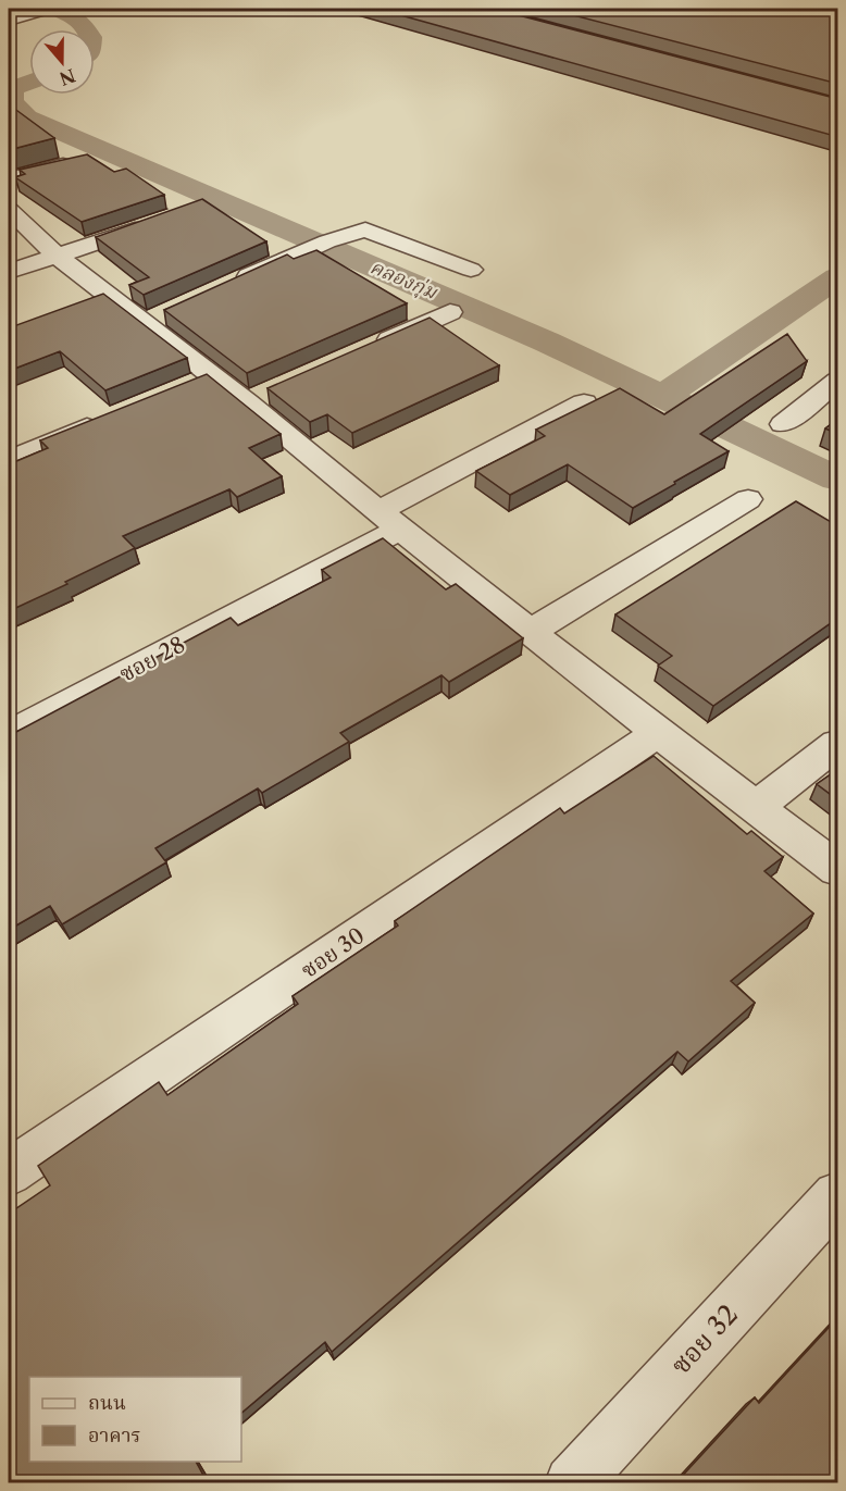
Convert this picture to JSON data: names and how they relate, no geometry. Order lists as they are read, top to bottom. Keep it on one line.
{"streets":{"street":["ซอย 28","ซอย 30","ซอย 32"]},"water":["คลองกุ่ม"],"legend":["ถนน","อาคาร"],"north":"bottom"}
